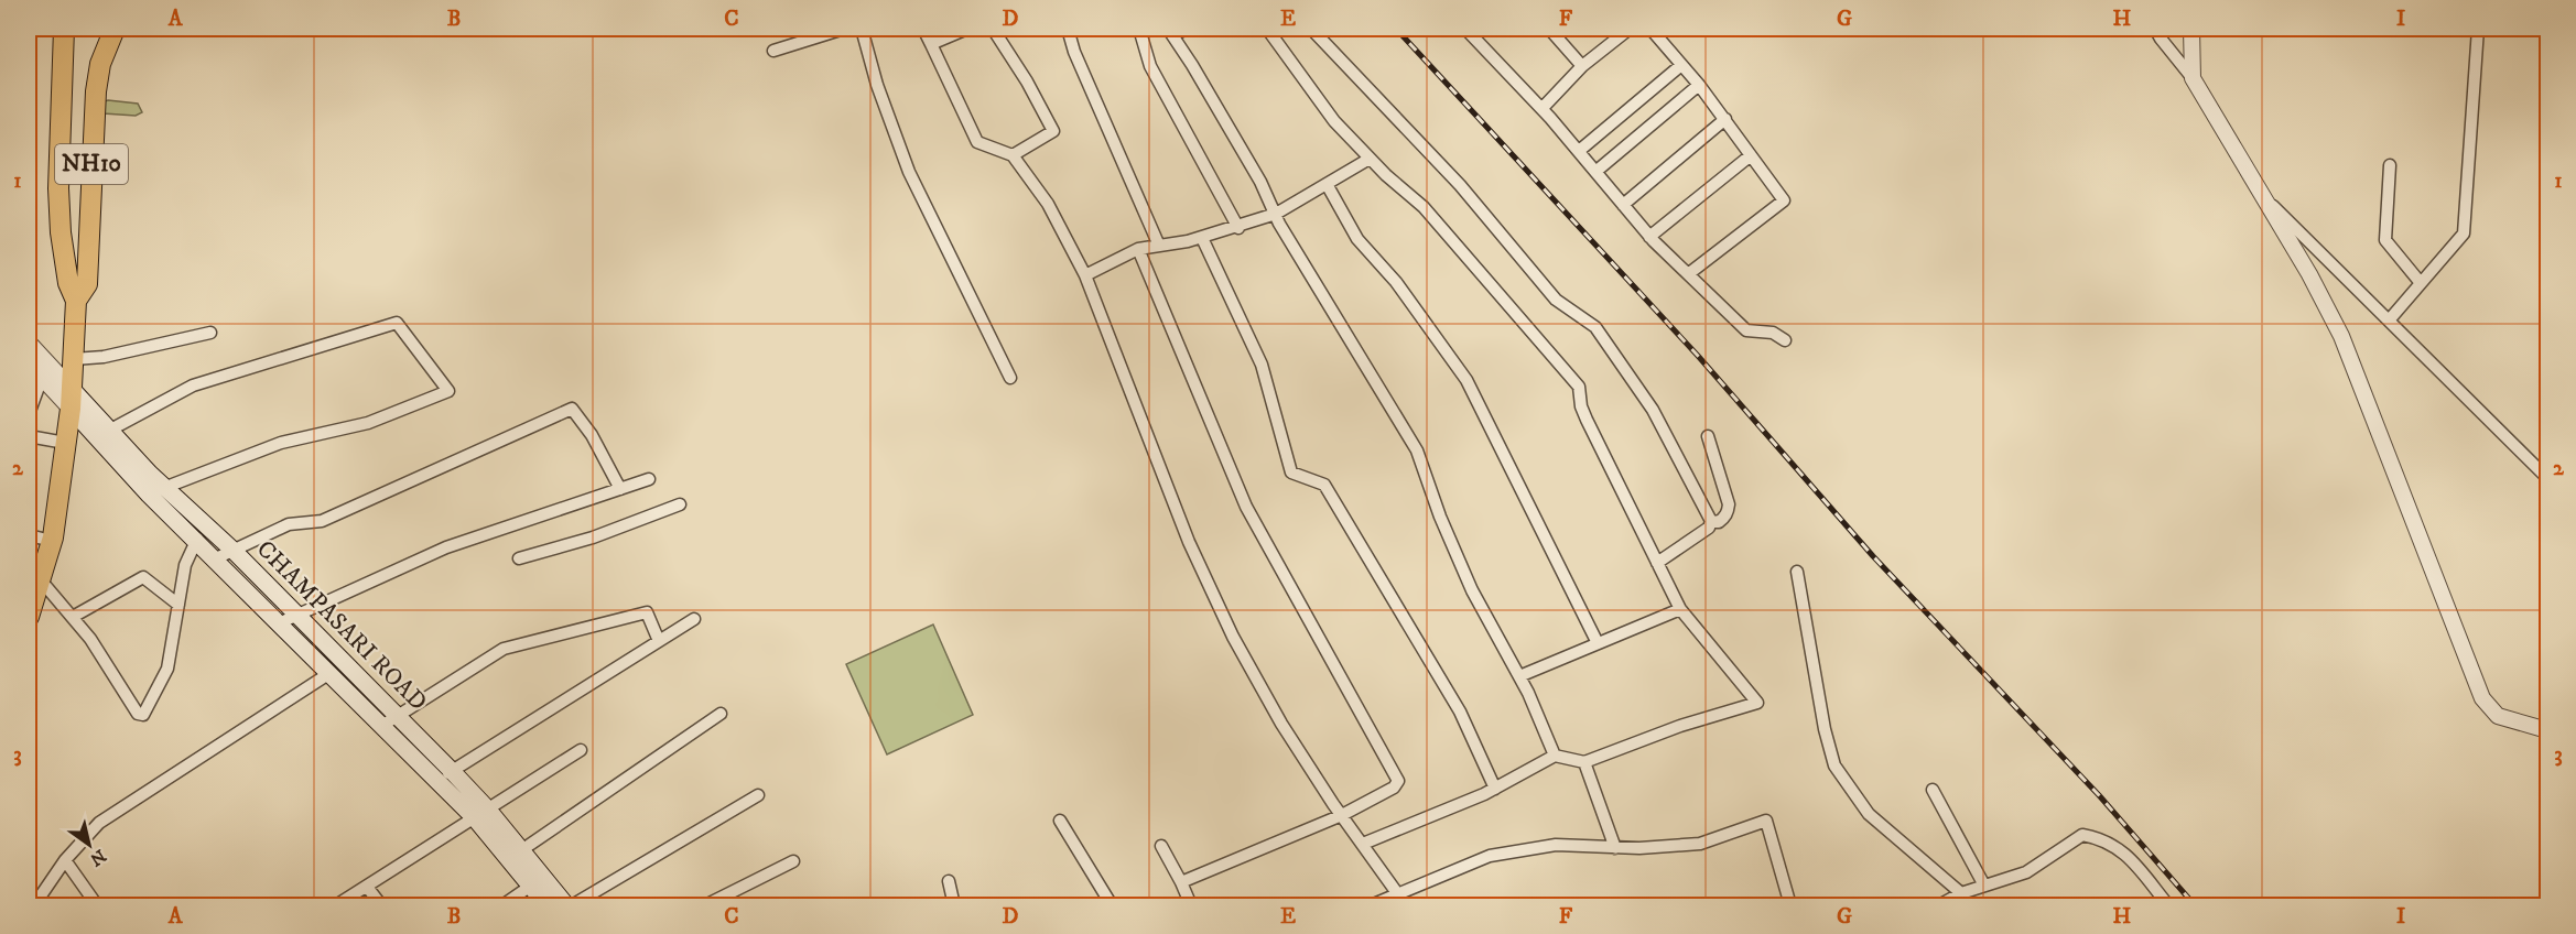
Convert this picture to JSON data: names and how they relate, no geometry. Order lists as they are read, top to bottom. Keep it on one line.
{"streets":{"highway":["NH10"],"main road":["CHAMPASARI ROAD"]},"crossings":[["NH10","CHAMPASARI ROAD"]],"north":"bottom right","grid":{"columns":["A","B","C","D","E","F","G","H","I"],"rows":["1","2","3"]}}
